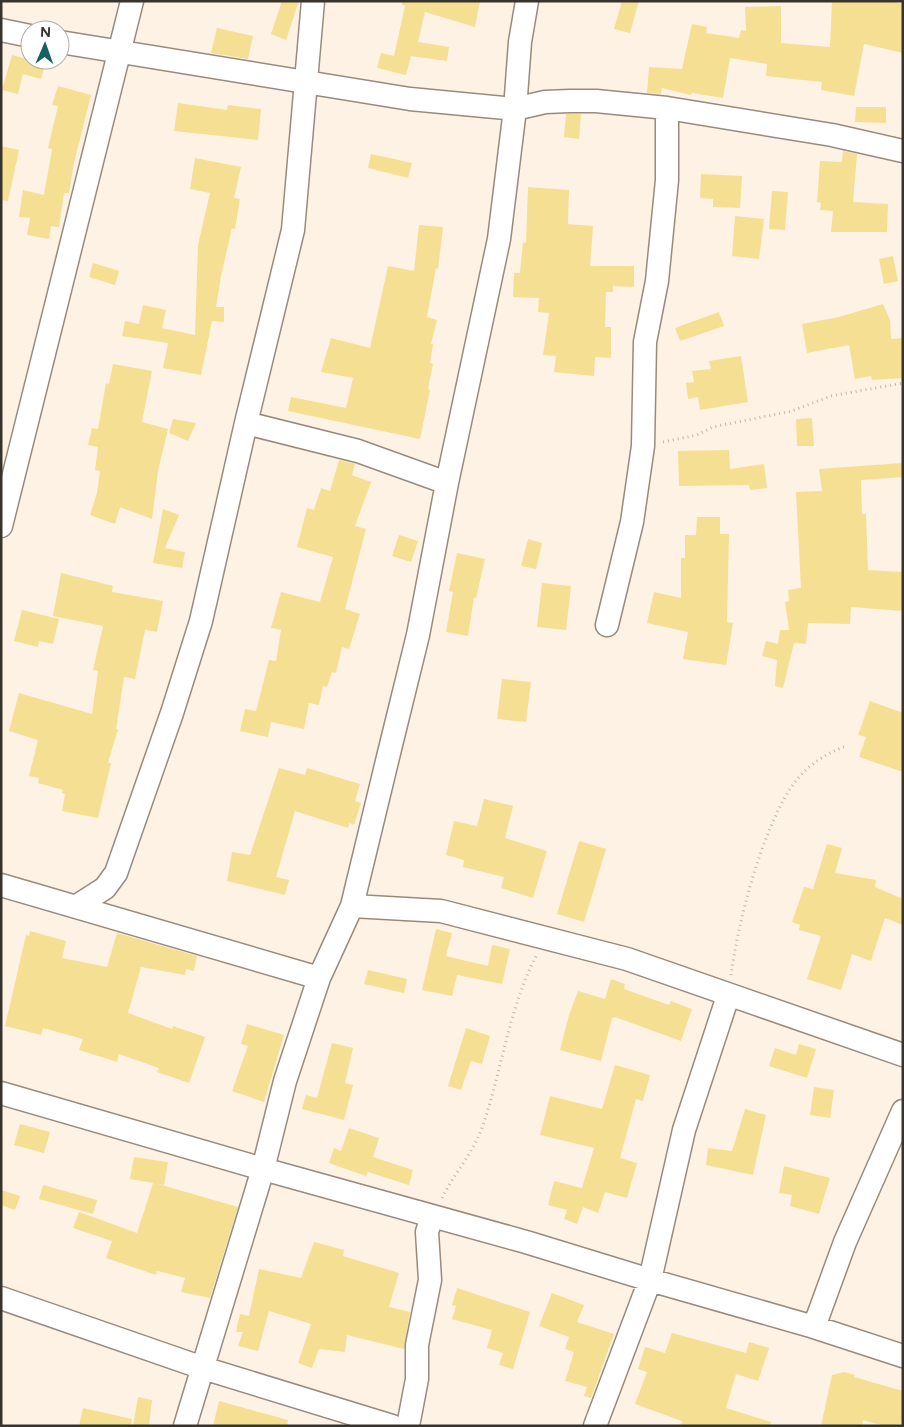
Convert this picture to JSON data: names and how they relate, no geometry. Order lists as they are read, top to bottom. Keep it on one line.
{"north":"top"}
